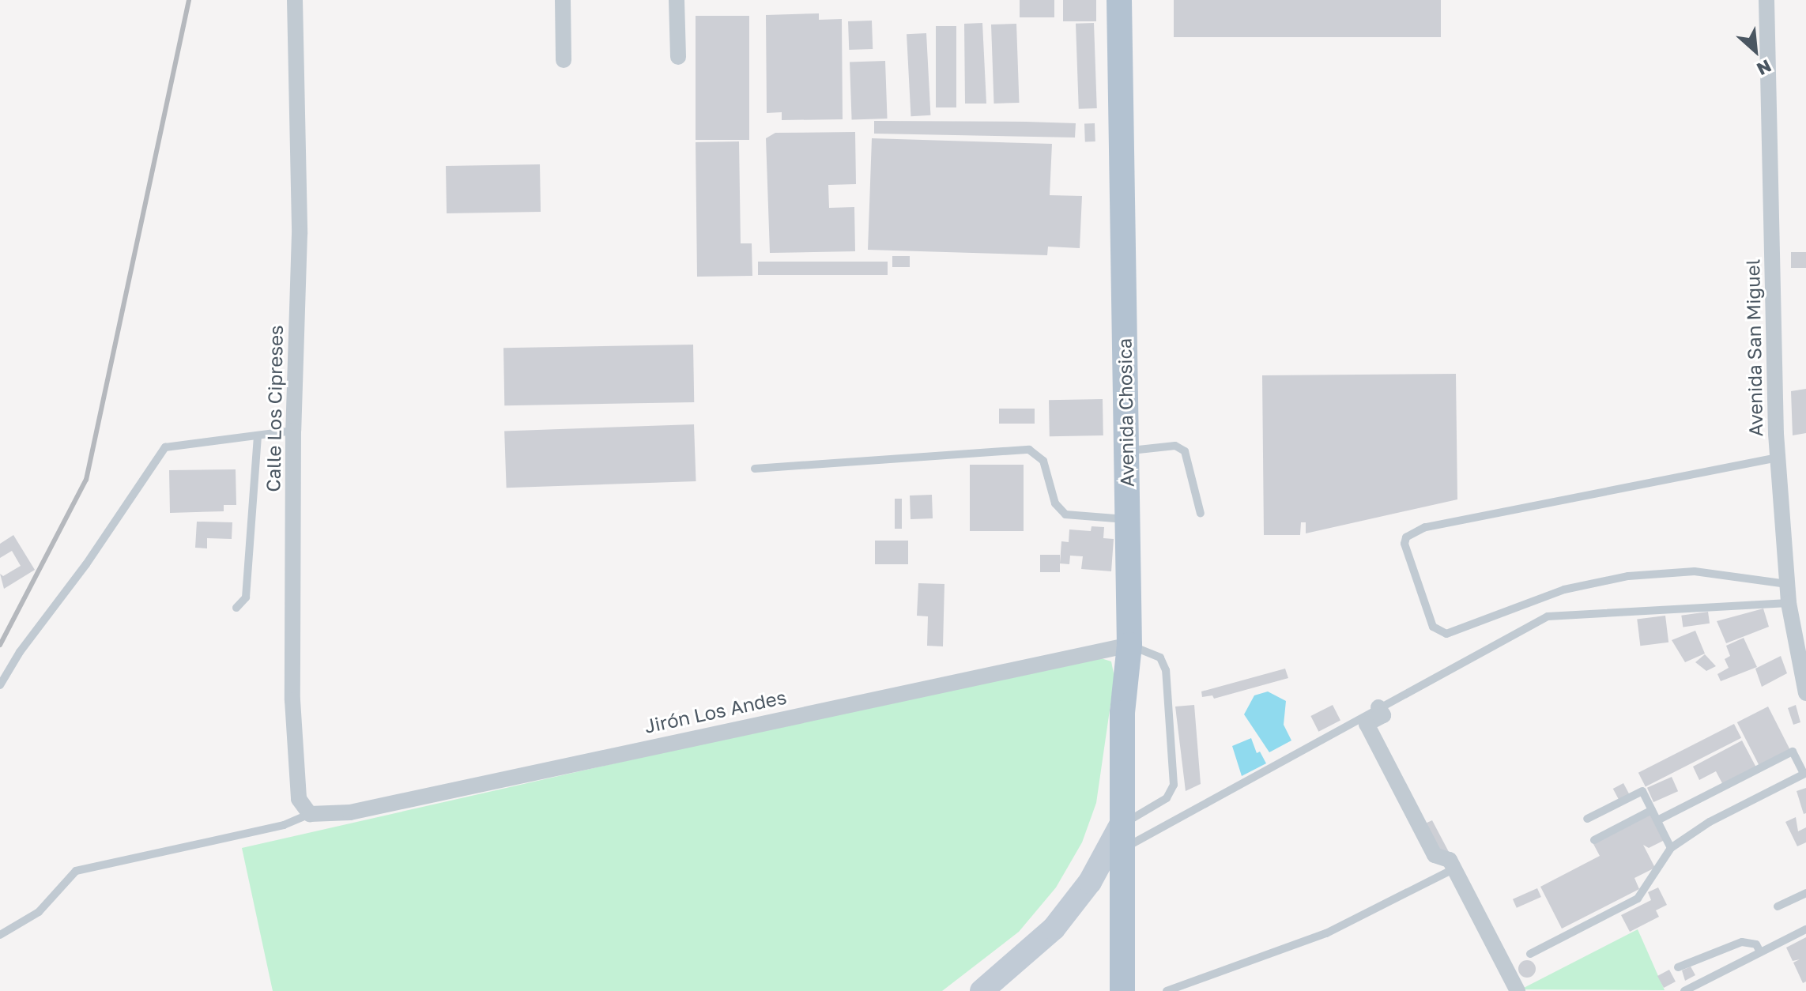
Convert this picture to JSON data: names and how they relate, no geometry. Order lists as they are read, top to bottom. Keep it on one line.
{"streets":{"main road":["Avenida Chosica"],"street":["Avenida San Miguel","Calle Los Cipreses","Jirón Los Andes"]},"crossings":[["Calle Los Cipreses","Jirón Los Andes"],["Avenida Chosica","Jirón Los Andes"]],"north":"bottom right"}
